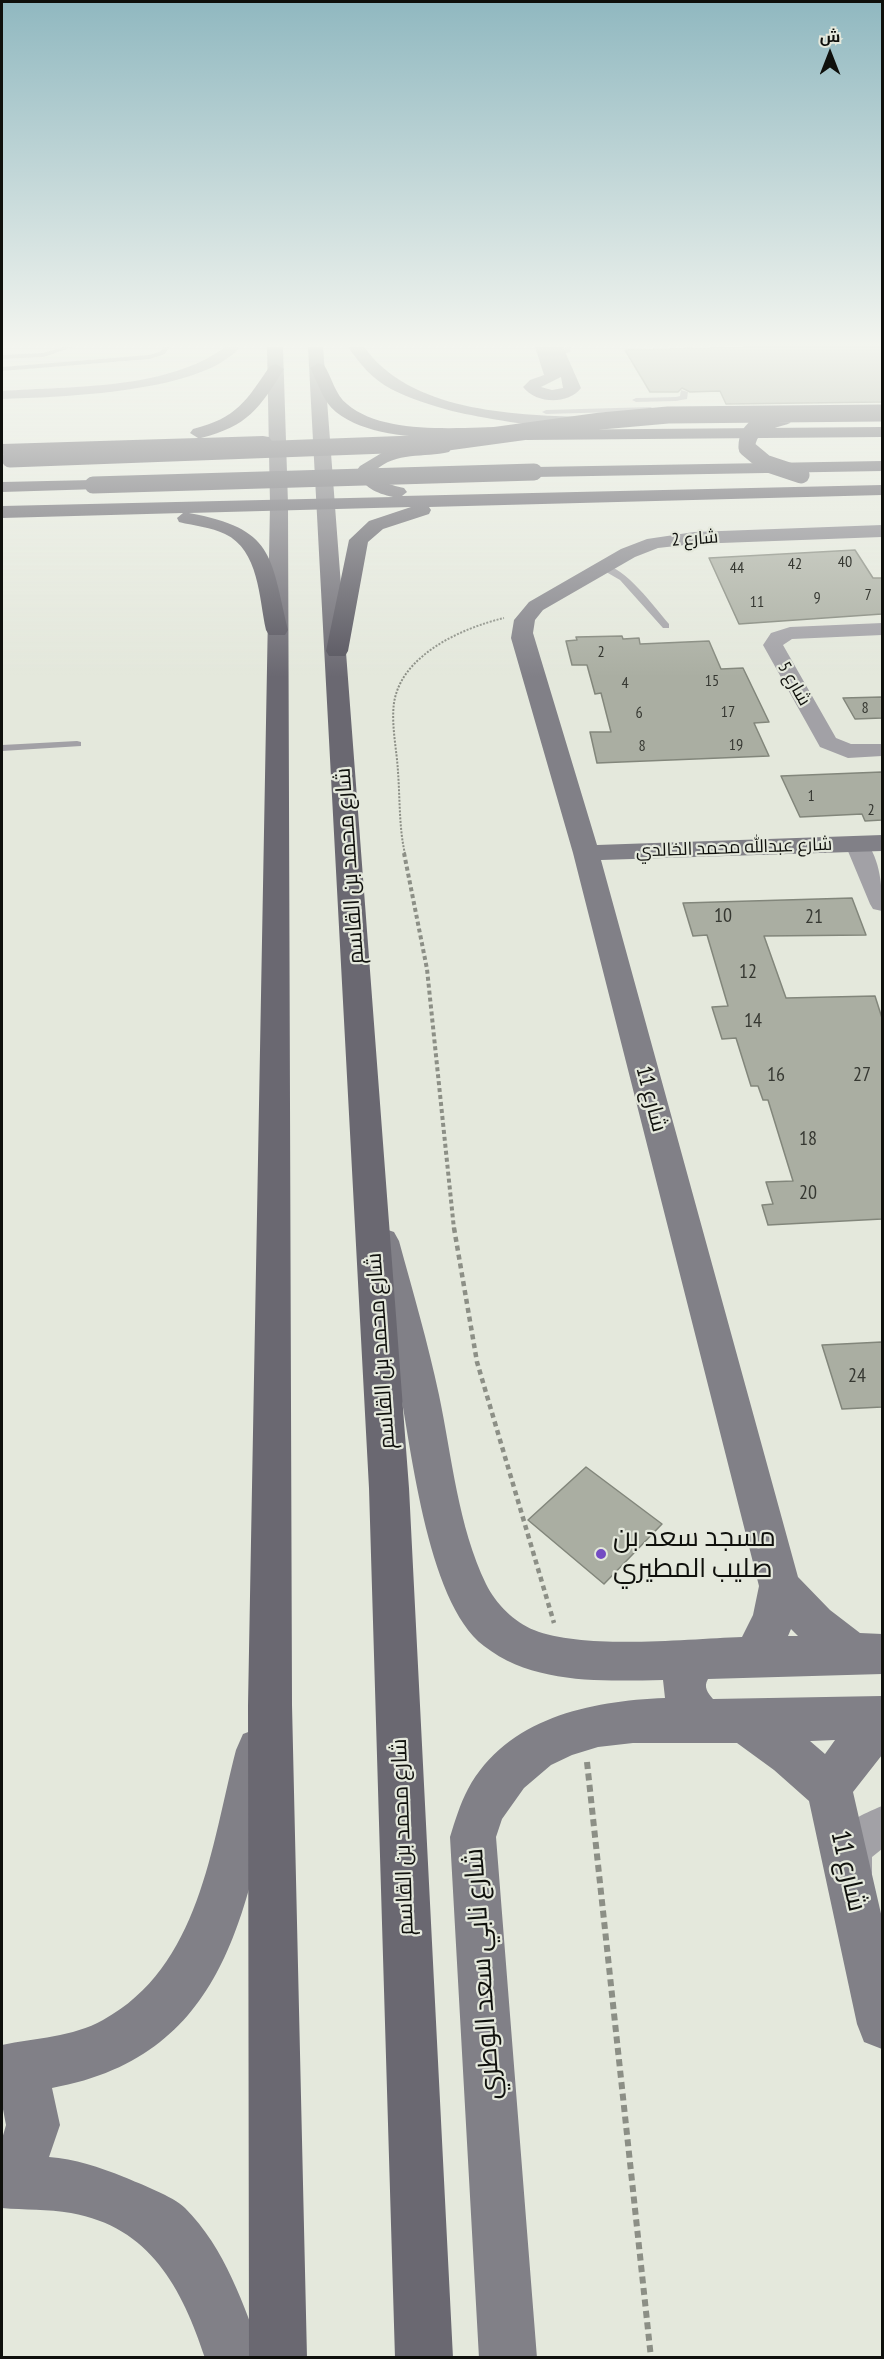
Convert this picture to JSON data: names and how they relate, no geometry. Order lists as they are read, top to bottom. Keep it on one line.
{"streets":{"main road":["شارع محمد بن القاسم"],"street":["شارع 2","شارع 5","شارع عبدالله محمد الخالدي","شارع 11","شارع نابي سعد الوطري"]},"crossings":[["شارع 2","شارع 11"],["شارع عبدالله محمد الخالدي","شارع 11"]],"places":["مسجد سعد بن صليب المطيري"],"house_numbers":["40","42","44","7","9","11","2","15","4","8","17","6","19","8","1","2","10","21","12","14","16","27","18","20","24"],"north":"top"}
